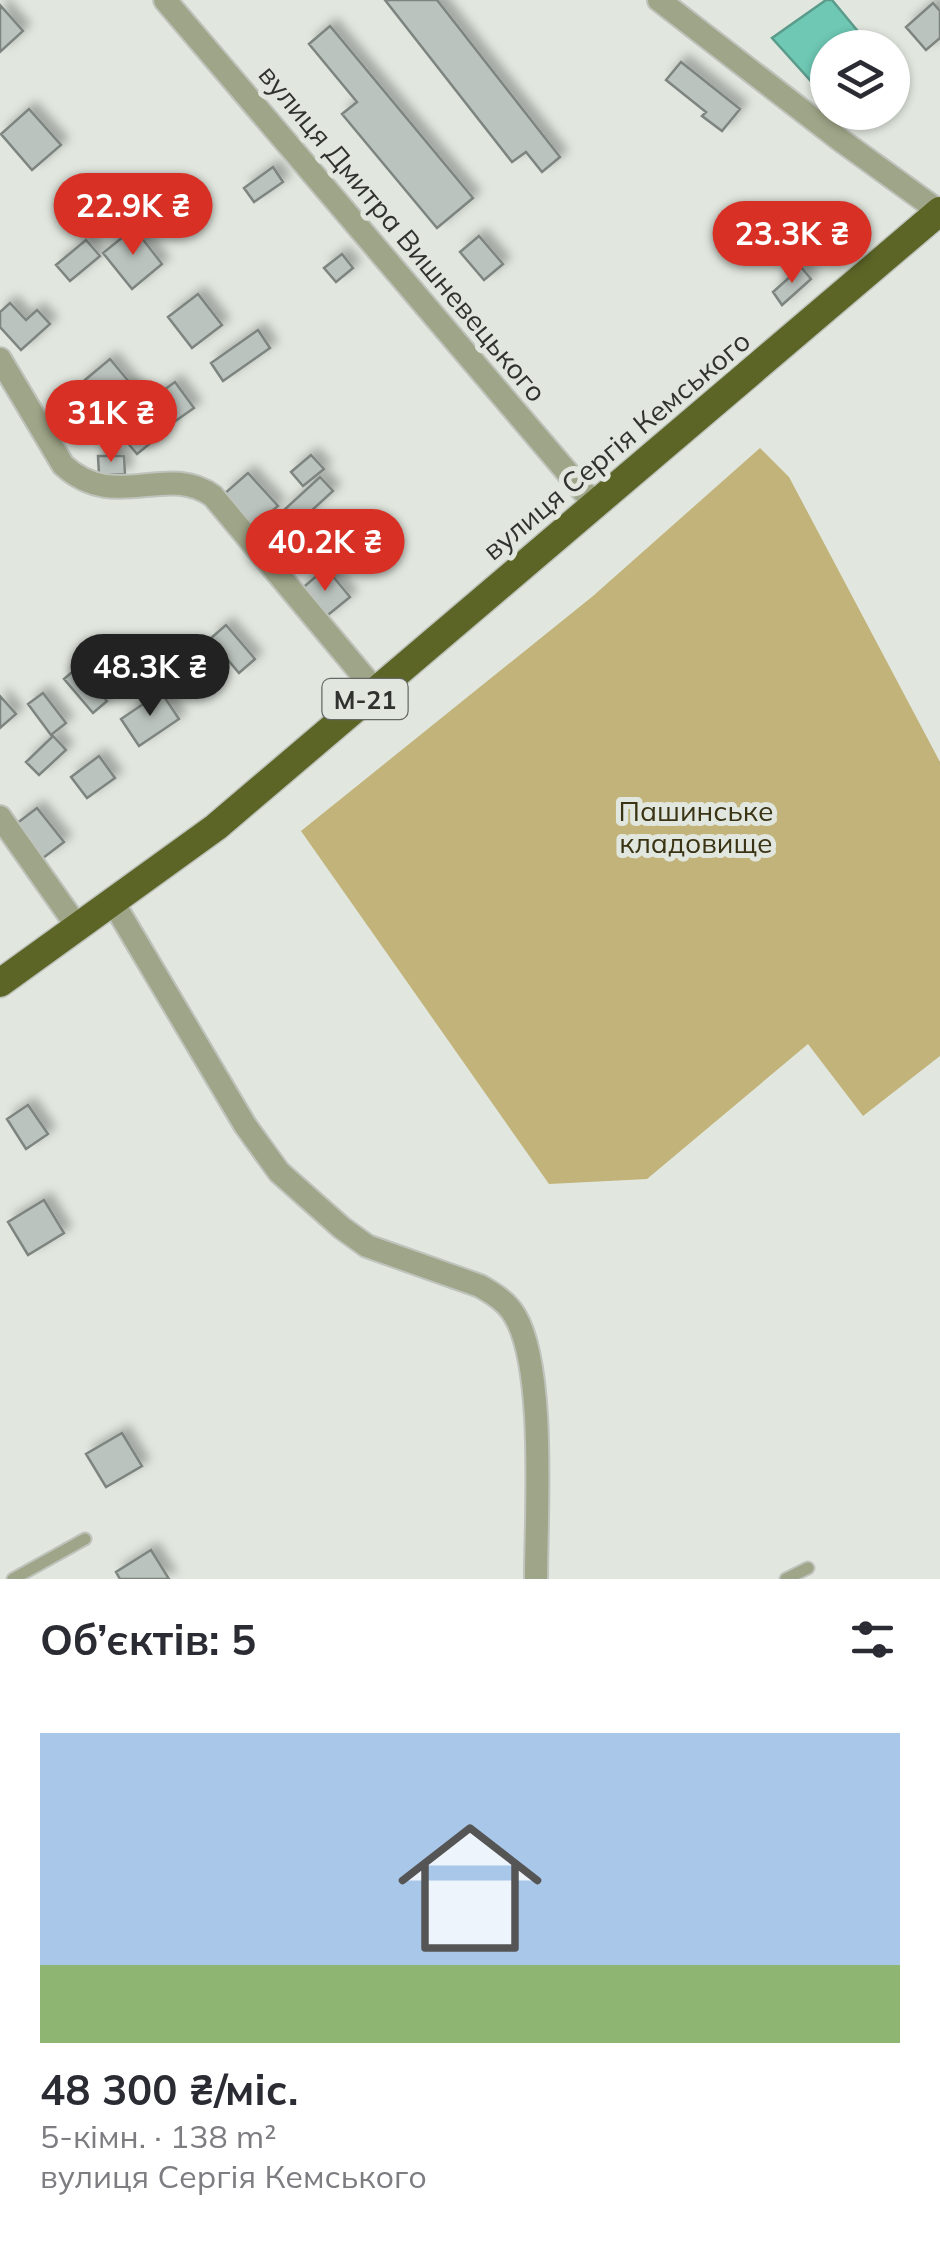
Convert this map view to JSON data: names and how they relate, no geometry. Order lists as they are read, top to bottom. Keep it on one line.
{"streets":{"highway":["вулиця Сергія Кемського","М-21"],"street":["вулиця Дмитра Вишневецького"]},"crossings":[["вулиця Дмитра Вишневецького","вулиця Сергія Кемського"]],"parks":["Пашинське кладовище"],"page":{"price":["22.9K ₴","23.3K ₴","31K ₴","40.2K ₴","48.3K ₴"],"heading":"Об’єктів: 5","list":[{"name":"48 300 ₴/міс.","note":"5-кімн. · 138 m² · вулиця Сергія Кемського"}]}}
